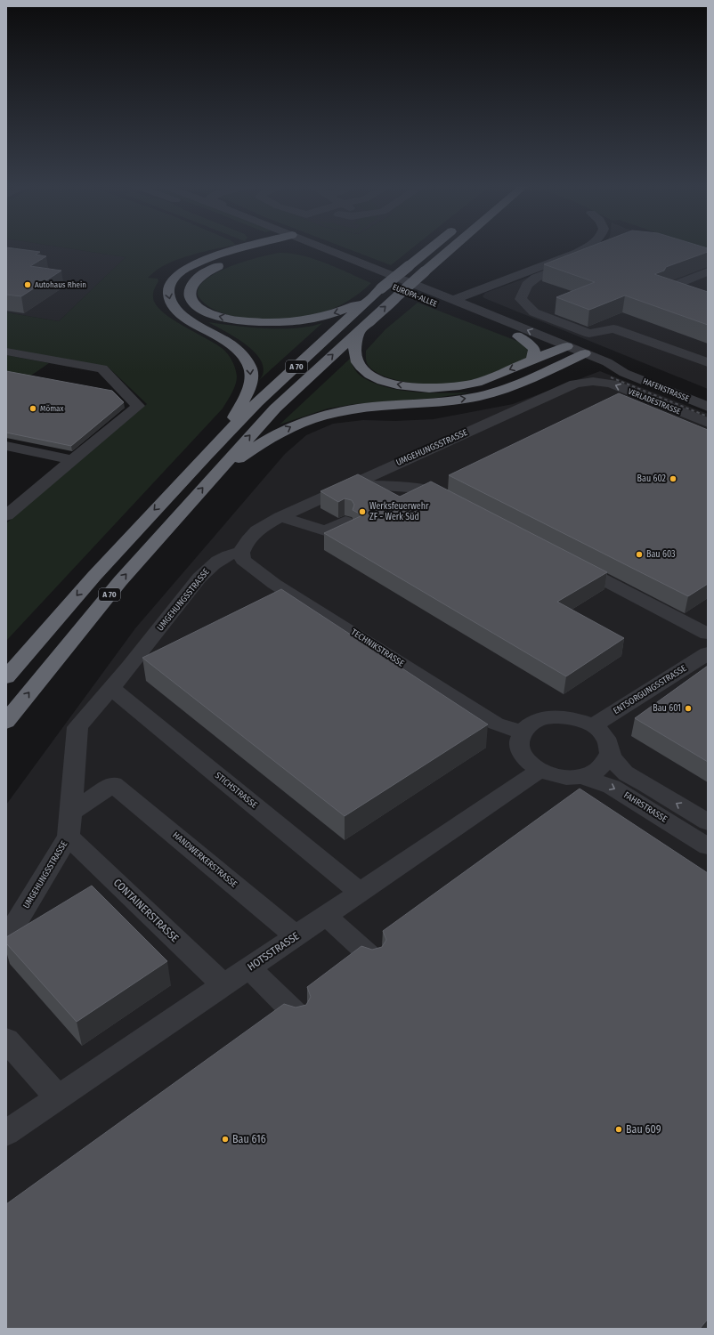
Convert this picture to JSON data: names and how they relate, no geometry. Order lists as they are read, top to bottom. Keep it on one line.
{"streets":{"highway":["A 70"],"street":["EUROPA-ALLEE","HAFENSTRASSE","VERLADESTRASSE","UMGEHUNGSSTRASSE","TECHNIKSTRASSE","ENTSORGUNGSSTRASSE","STICHSTRASSE","FAHRSTRASSE","HANDWERKERSTRASSE","CONTAINERSTRASSE","HOTSSTRASSE"]},"crossings":[["EUROPA-ALLEE","HAFENSTRASSE"],["VERLADESTRASSE","UMGEHUNGSSTRASSE"],["UMGEHUNGSSTRASSE","TECHNIKSTRASSE"],["UMGEHUNGSSTRASSE","STICHSTRASSE"],["UMGEHUNGSSTRASSE","HANDWERKERSTRASSE"],["UMGEHUNGSSTRASSE","CONTAINERSTRASSE"],["TECHNIKSTRASSE","ENTSORGUNGSSTRASSE"],["TECHNIKSTRASSE","FAHRSTRASSE"],["TECHNIKSTRASSE","HOTSSTRASSE"],["ENTSORGUNGSSTRASSE","FAHRSTRASSE"],["ENTSORGUNGSSTRASSE","HOTSSTRASSE"],["STICHSTRASSE","HOTSSTRASSE"],["FAHRSTRASSE","HOTSSTRASSE"],["HANDWERKERSTRASSE","HOTSSTRASSE"],["CONTAINERSTRASSE","HOTSSTRASSE"]],"one_way":["VERLADESTRASSE"],"places":["Autohaus Rhein","Mömax","Bau 602","Werksfeuerwehr ZF - Werk Süd","Bau 603","Bau 601","Bau 609","Bau 616"]}
